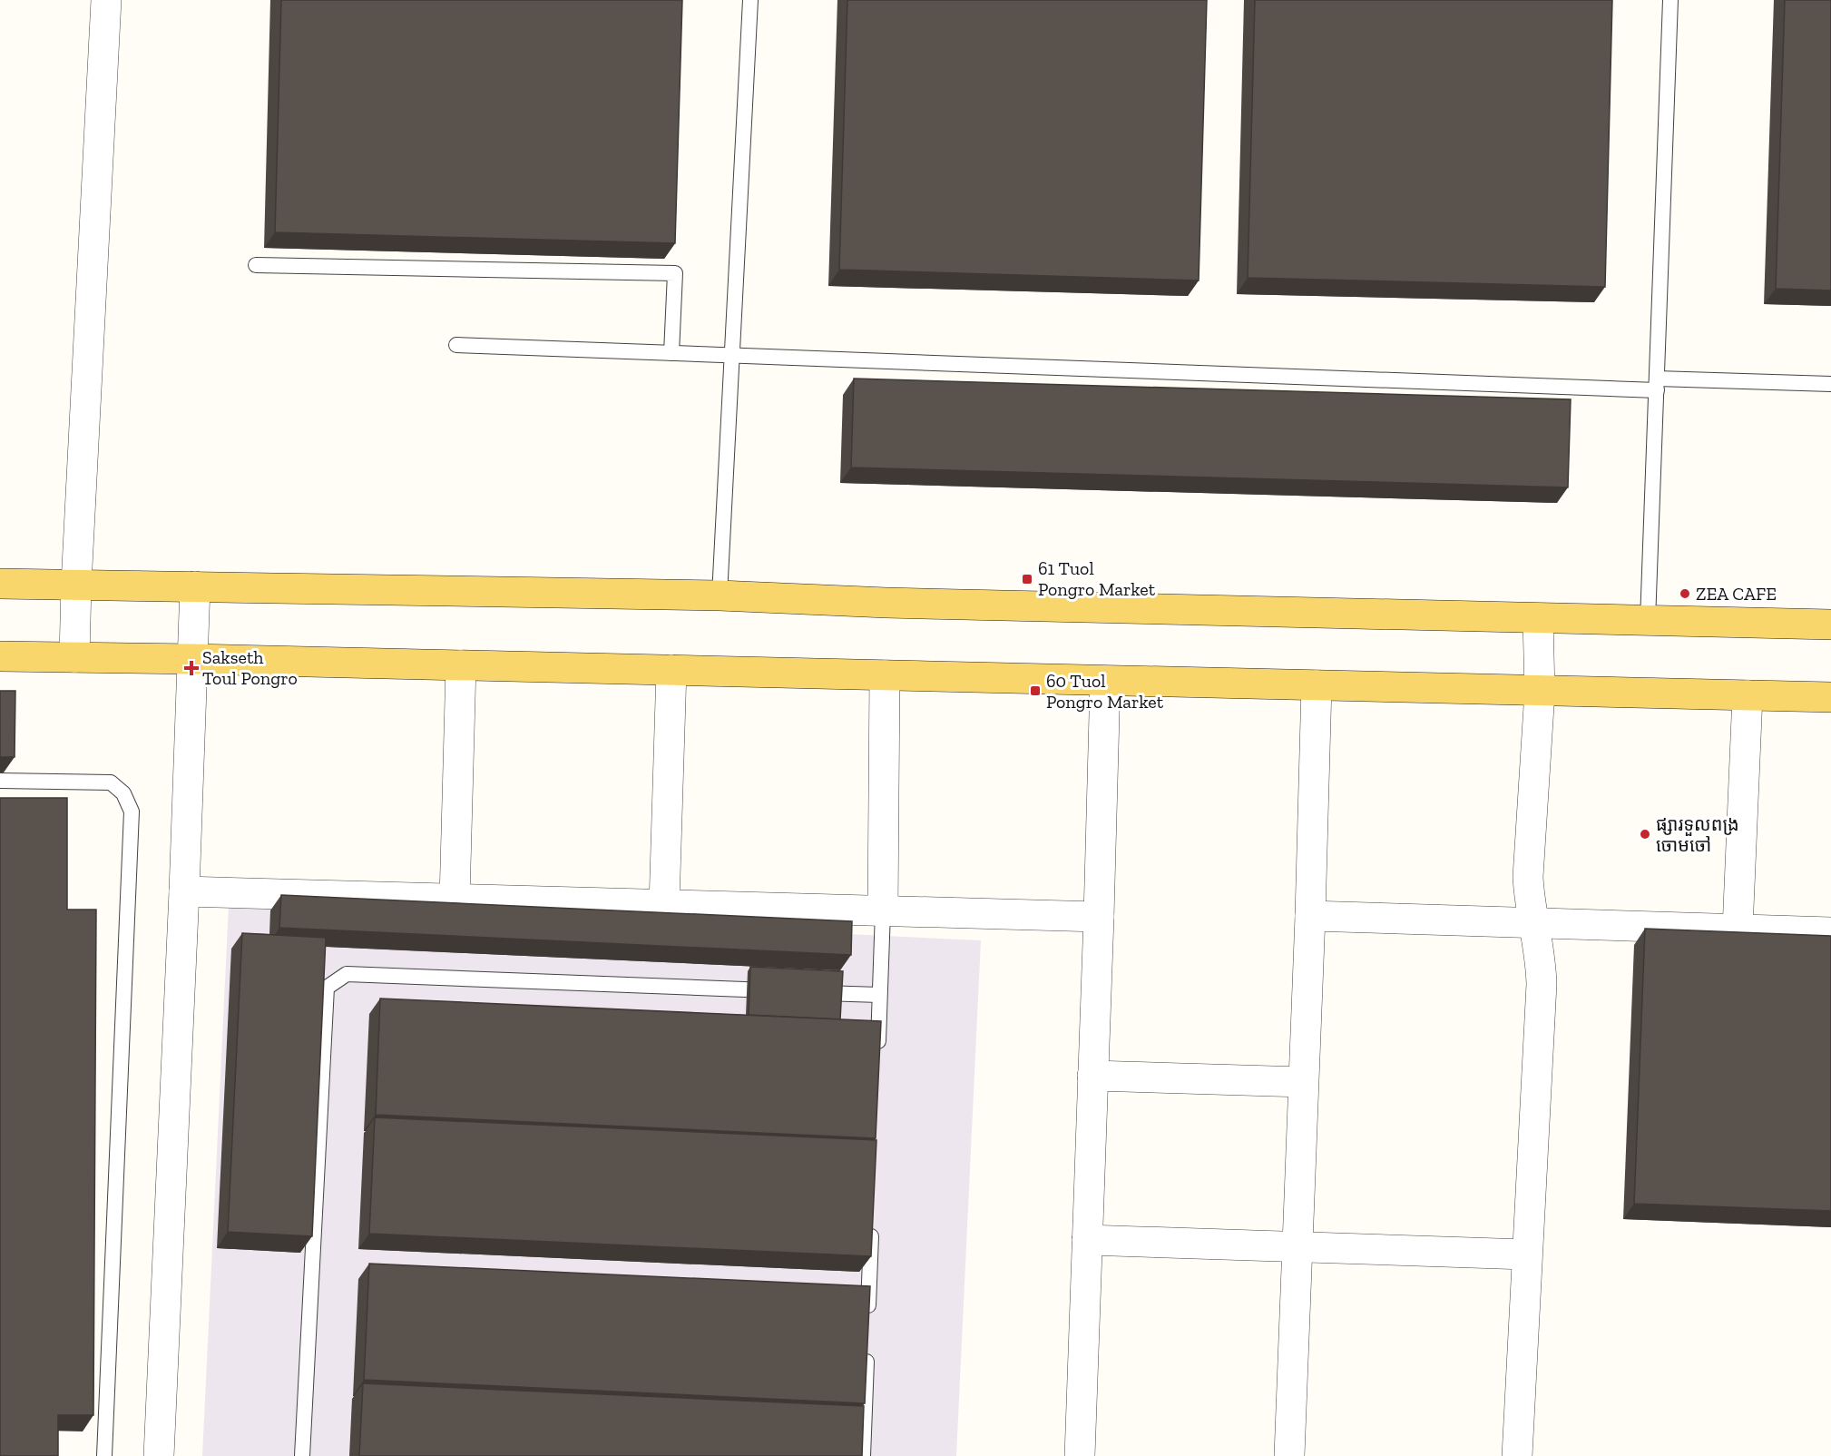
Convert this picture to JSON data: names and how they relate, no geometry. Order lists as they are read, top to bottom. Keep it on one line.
{"places":{"transit":["61 Tuol Pongro Market","60 Tuol Pongro Market"],"other":["ZEA CAFE","ផ្សារទួលពង្រ ចោមចៅ"],"health":["Sakseth Toul Pongro"]}}
